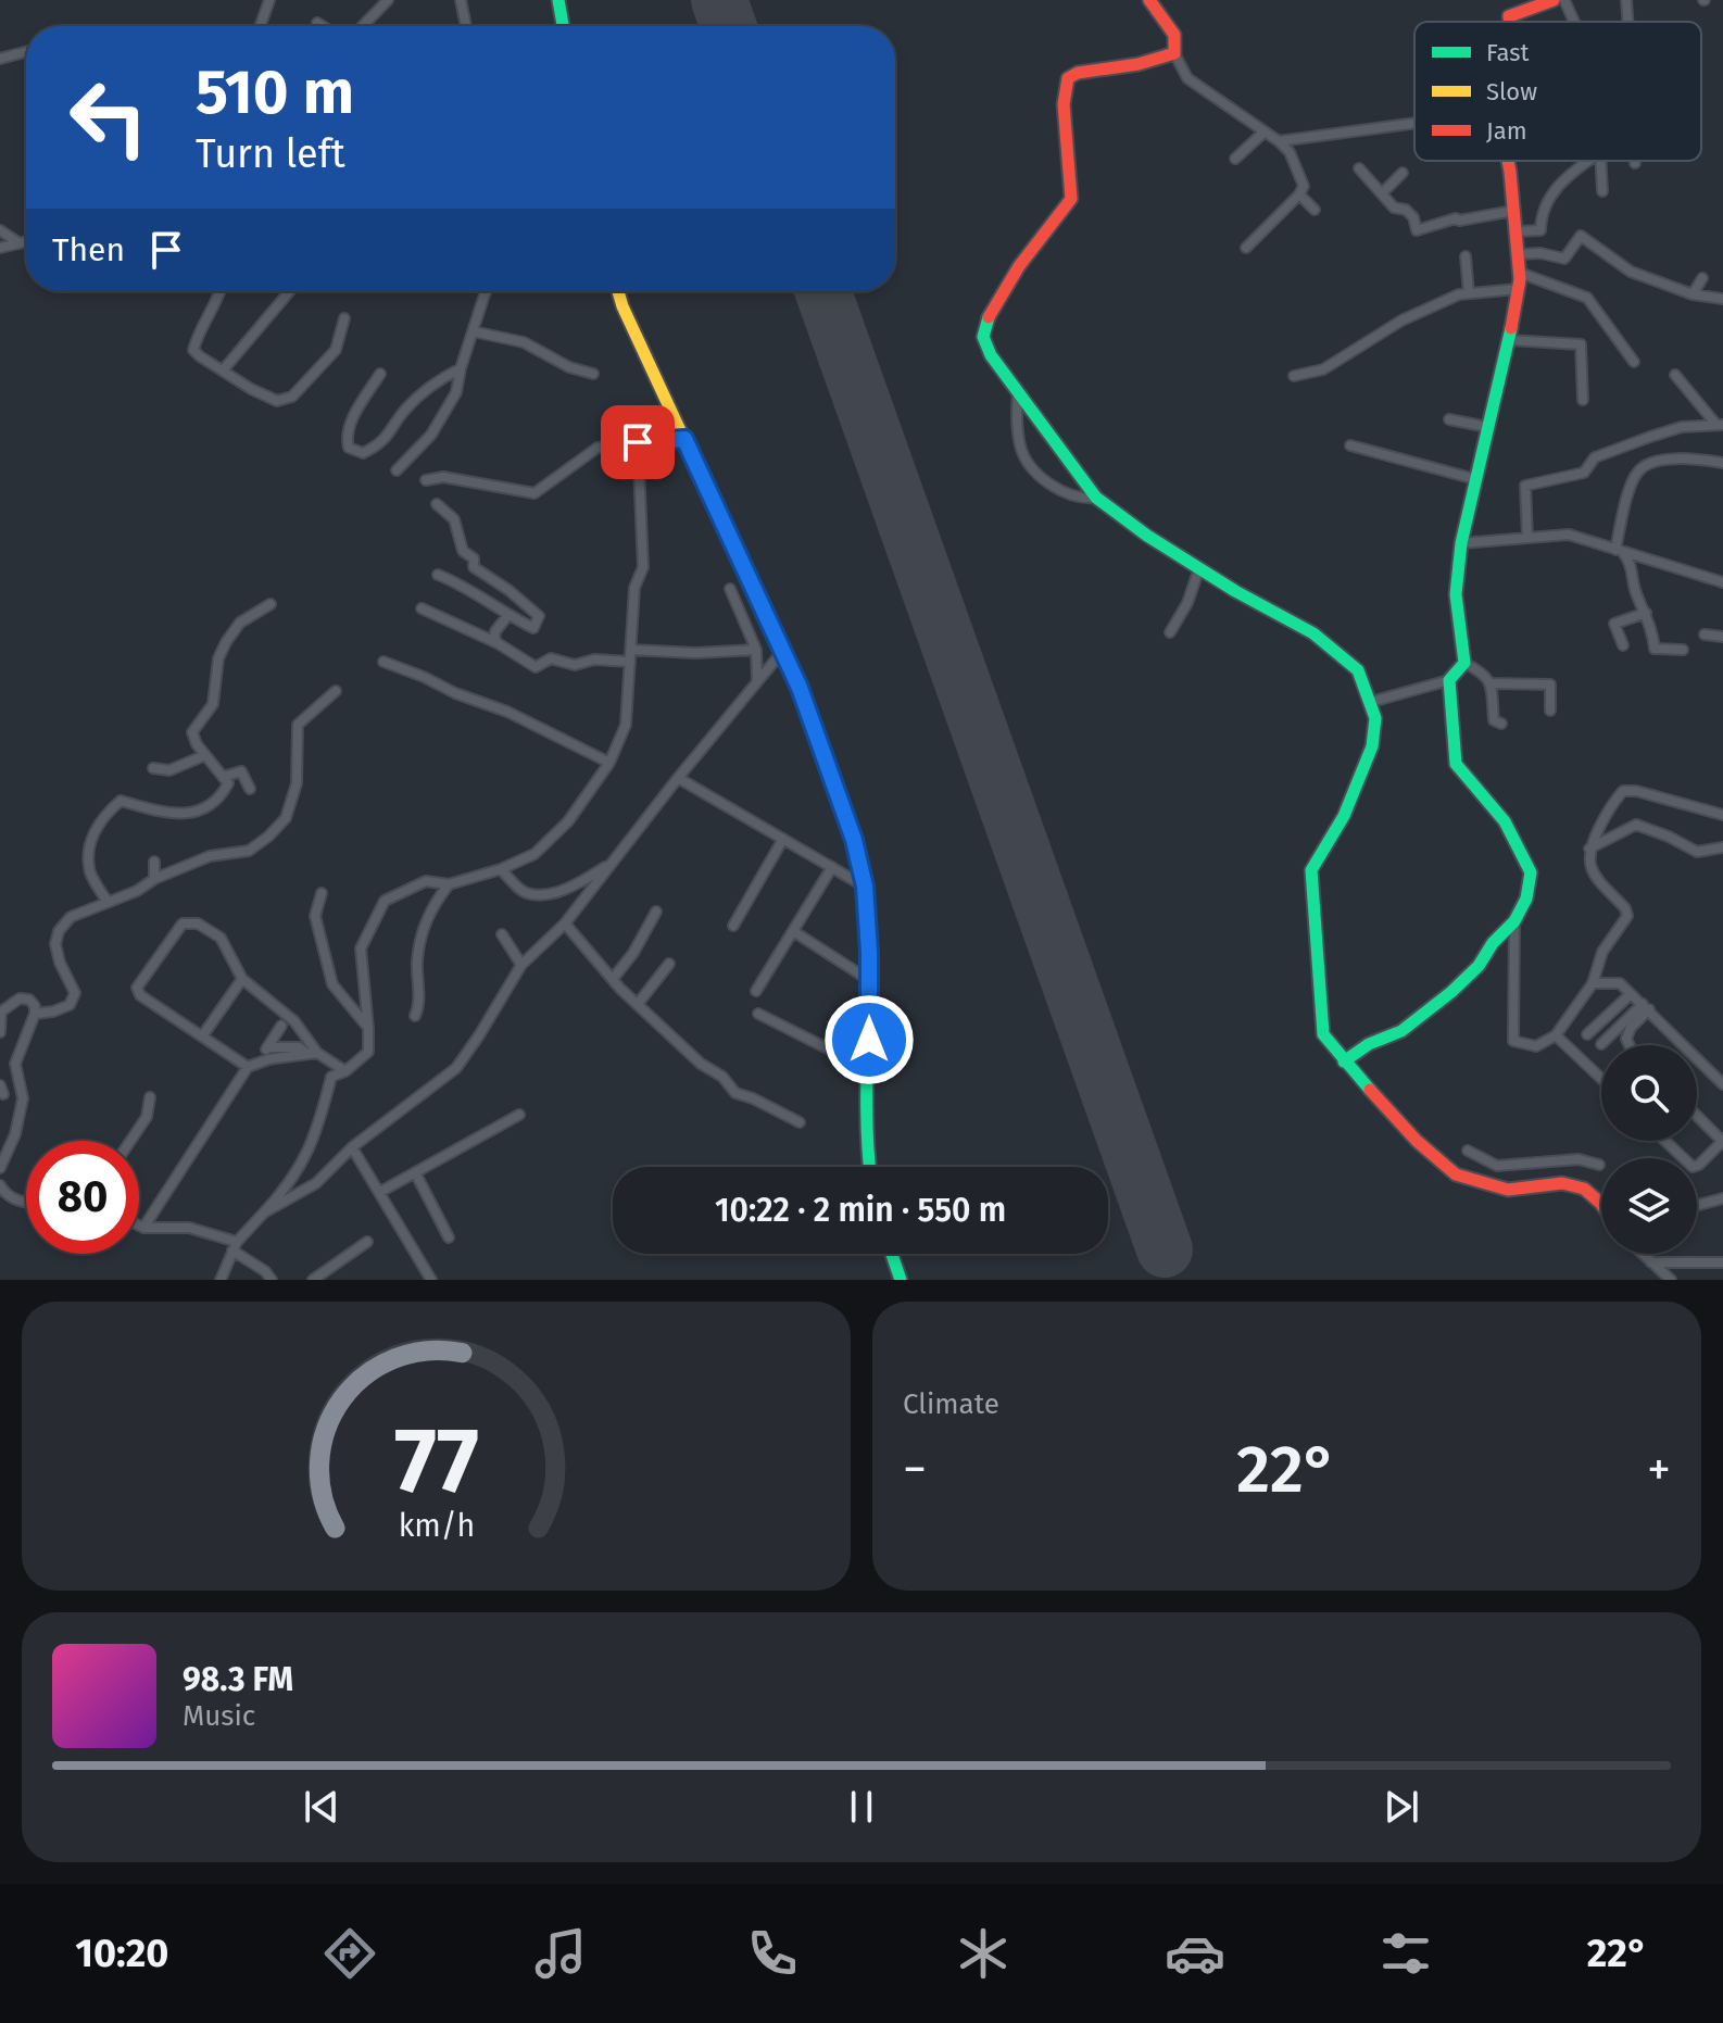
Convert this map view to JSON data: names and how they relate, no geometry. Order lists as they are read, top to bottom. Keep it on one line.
{"legend":["Fast","Slow","Jam"],"page":{"turn":["510 m","Turn left"],"then":"Then","limit":"80","trip":"10:22 · 2 min · 550 m","tile":"Climate","heat":["−","22°","+"],"song":["98.3 FM","Music"],"tabs":["10:20","22°"],"gauge":["77","km/h"]}}
